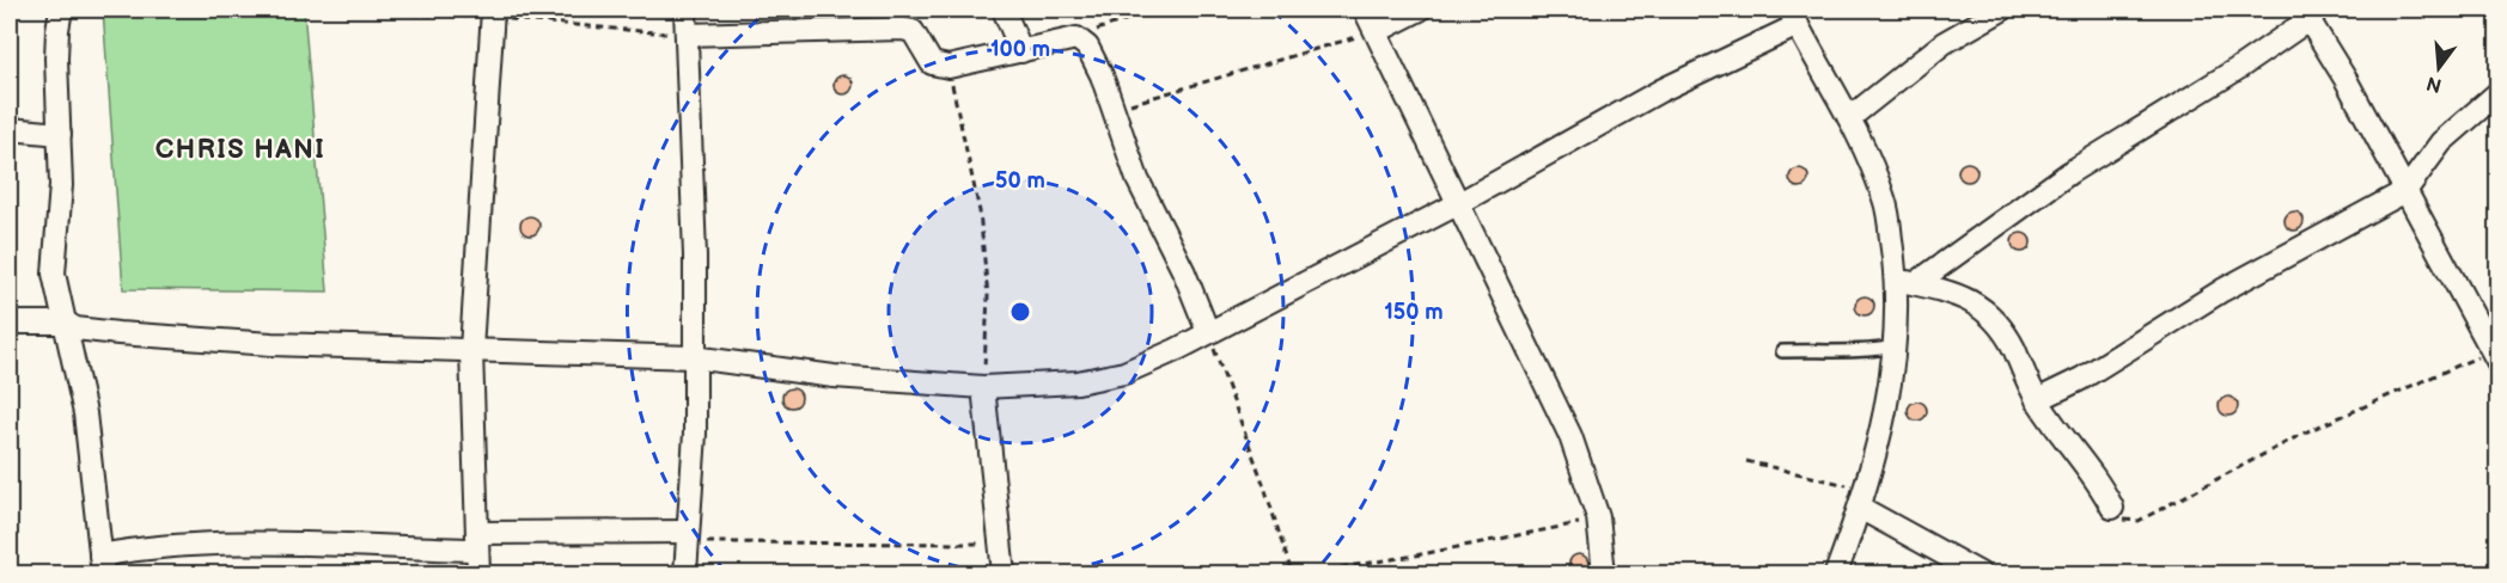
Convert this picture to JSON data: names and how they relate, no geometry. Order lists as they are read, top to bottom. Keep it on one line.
{"districts":["CHRIS HANI"],"north":"bottom","rings":["100 m","50 m","150 m"]}
